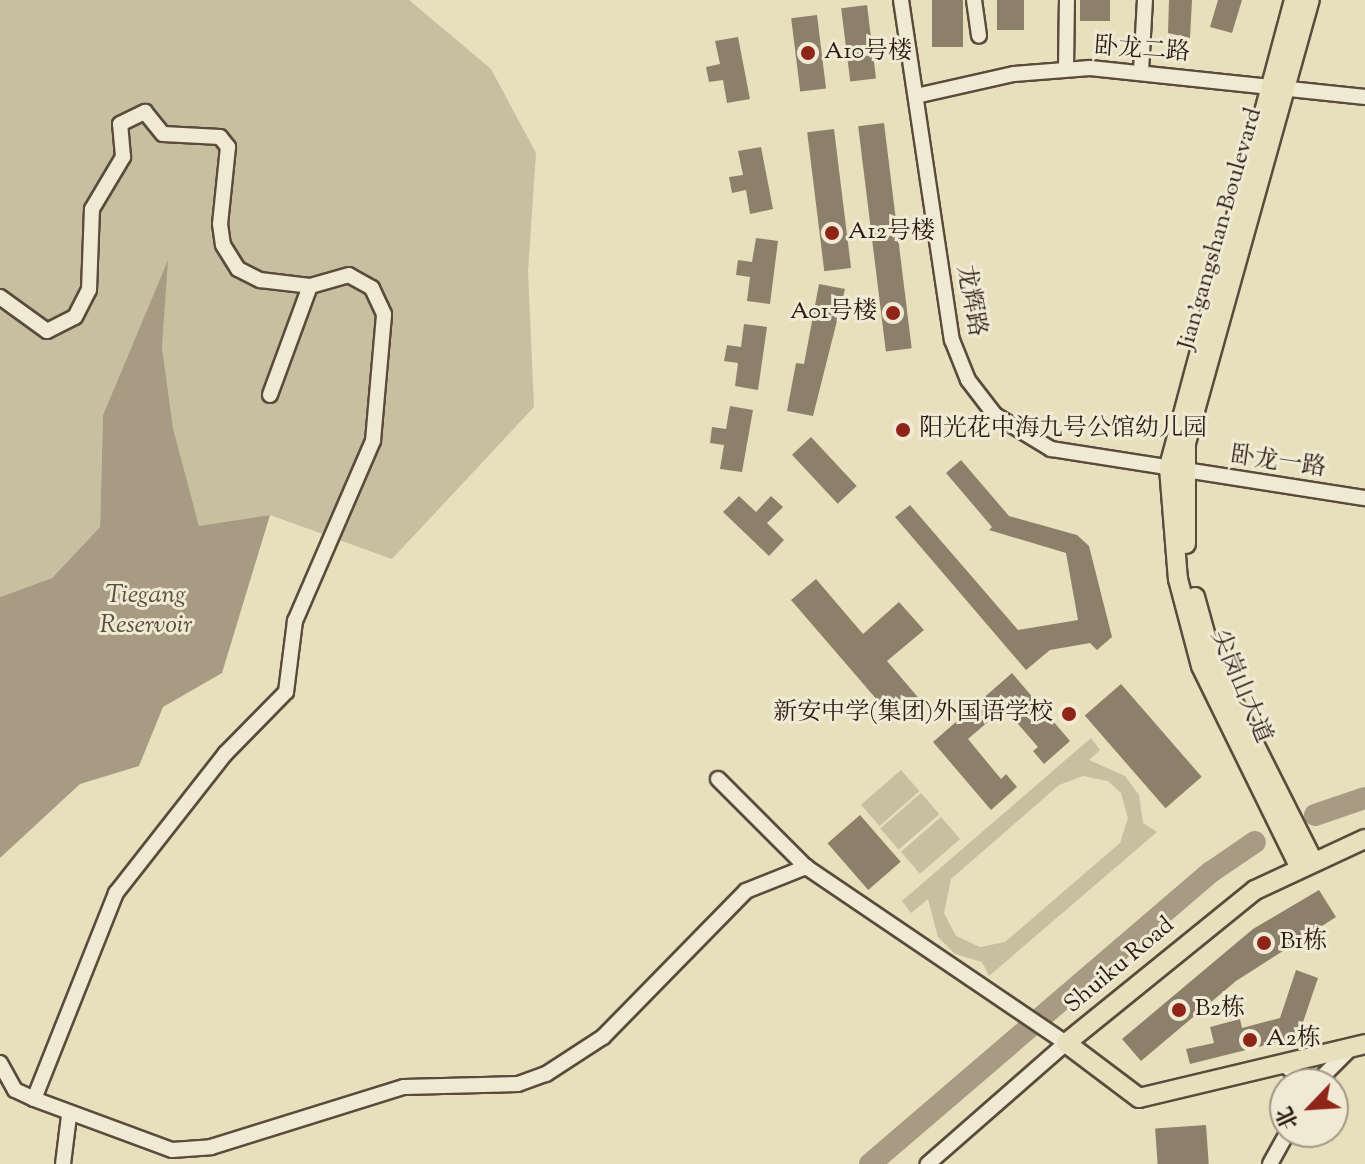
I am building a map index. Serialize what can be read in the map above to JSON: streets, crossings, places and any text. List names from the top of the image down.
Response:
{
  "streets": {
    "main road": ["Jian'gangshan Boulevard", "尖岗山大道", "Shuiku Road"],
    "street": ["卧龙二路", "龙辉路", "卧龙一路"]
  },
  "crossings": [
    ["卧龙二路", "Jian'gangshan Boulevard"],
    ["卧龙二路", "龙辉路"],
    ["Jian'gangshan Boulevard", "龙辉路"],
    ["Jian'gangshan Boulevard", "卧龙一路"],
    ["Jian'gangshan Boulevard", "尖岗山大道"],
    ["龙辉路", "卧龙一路"],
    ["龙辉路", "尖岗山大道"],
    ["卧龙一路", "尖岗山大道"],
    ["尖岗山大道", "Shuiku Road"]
  ],
  "water": ["Tiegang Reservoir"],
  "places": [
    "A10号楼",
    "A12号楼",
    "A01号楼",
    "阳光花中海九号公馆幼儿园",
    "新安中学(集团)外国语学校",
    "B1栋",
    "B2栋",
    "A2栋"
  ],
  "north": "bottom left"
}
